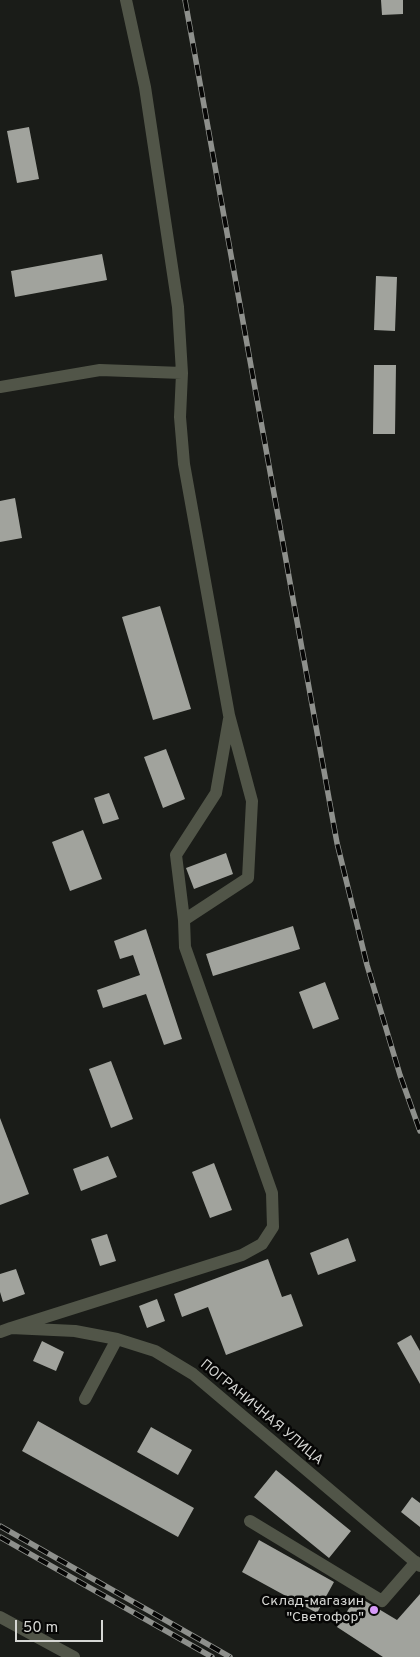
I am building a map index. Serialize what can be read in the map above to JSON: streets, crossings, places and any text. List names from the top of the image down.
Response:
{
  "streets": {
    "street": ["ПОГРАНИЧНАЯ УЛИЦА"]
  },
  "places": ["Склад-магазин \"Светофор\""],
  "scale_bar": "50 m"
}
